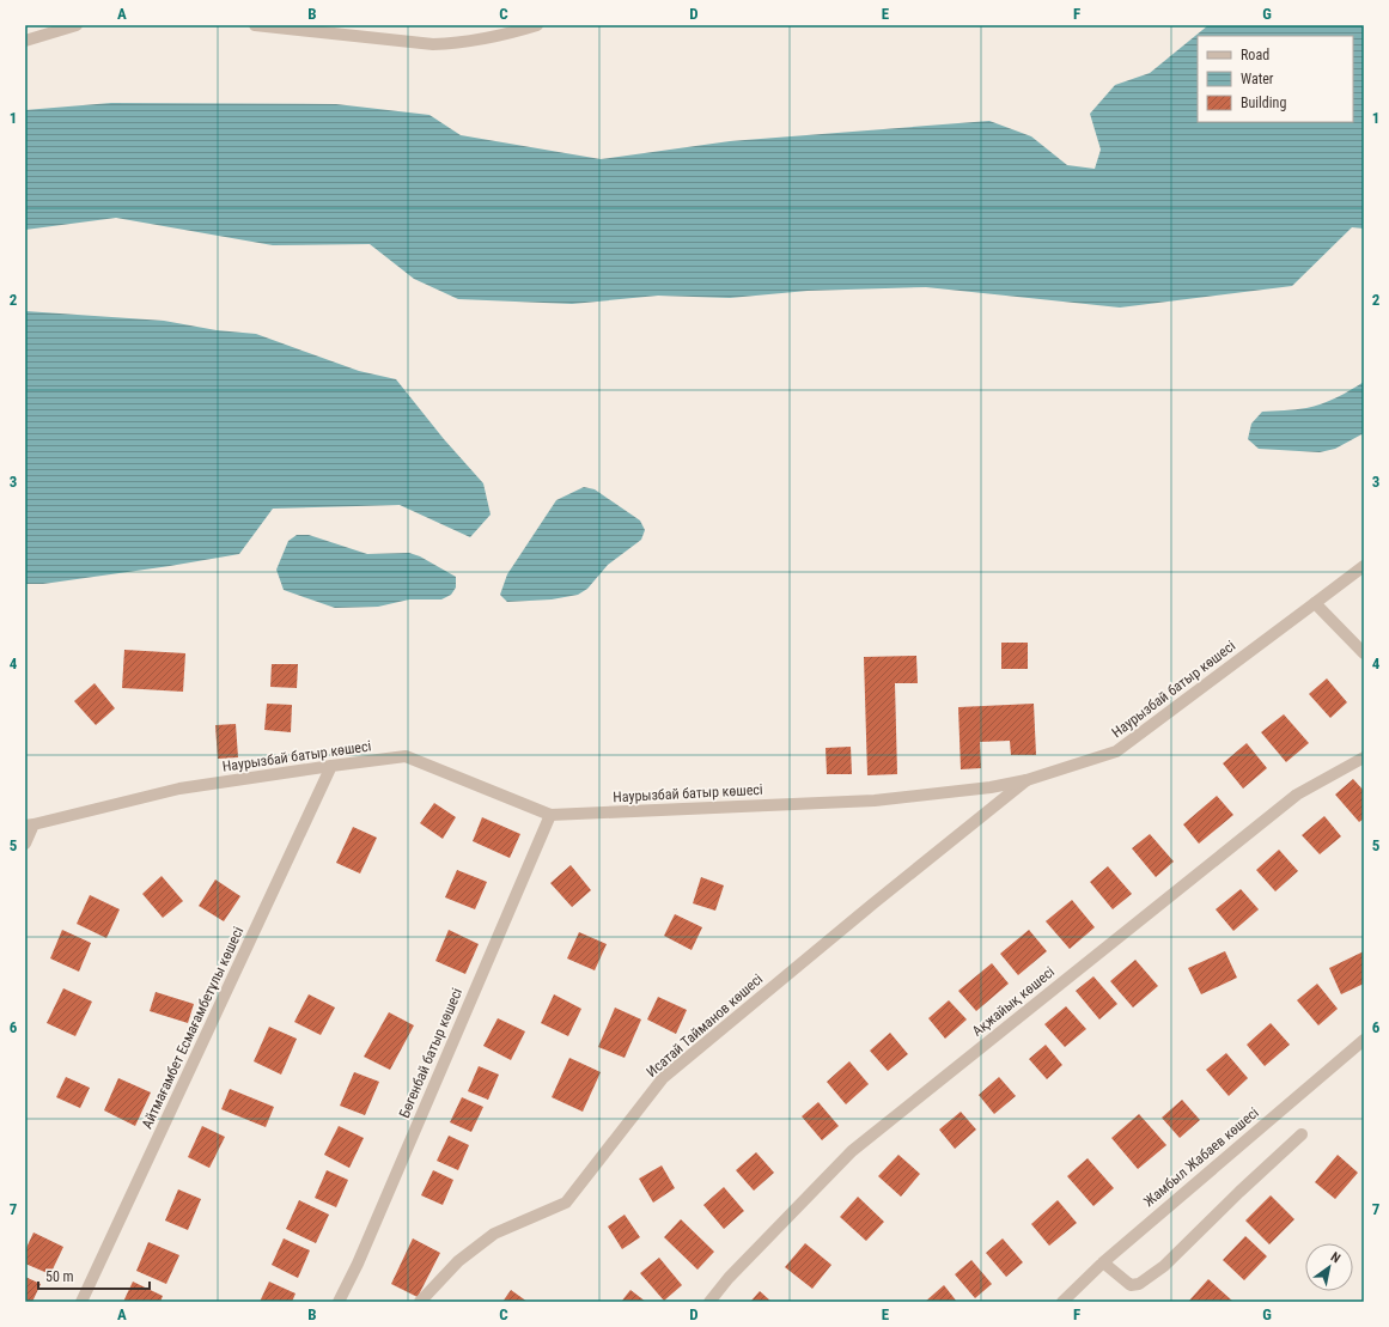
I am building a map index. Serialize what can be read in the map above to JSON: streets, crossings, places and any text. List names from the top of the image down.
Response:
{
  "streets": {
    "street": [
      "Наурызбай батыр көшесі",
      "Ақжайық көшесі",
      "Исатай Тайманов көшесі",
      "Айтмағамбет Есмағамбетұлы көшесі",
      "Бөгенбай батыр көшесі",
      "Жамбыл Жабаев көшесі"
    ]
  },
  "crossings": [
    ["Наурызбай батыр көшесі", "Исатай Тайманов көшесі"],
    ["Наурызбай батыр көшесі", "Айтмағамбет Есмағамбетұлы көшесі"],
    ["Наурызбай батыр көшесі", "Бөгенбай батыр көшесі"]
  ],
  "legend": ["Road", "Water", "Building"],
  "scale_bar": "50 m",
  "north": "top right",
  "grid": {
    "columns": [
      "A",
      "B",
      "C",
      "D",
      "E",
      "F",
      "G"
    ],
    "rows": [
      "1",
      "2",
      "3",
      "4",
      "5",
      "6",
      "7"
    ]
  }
}
